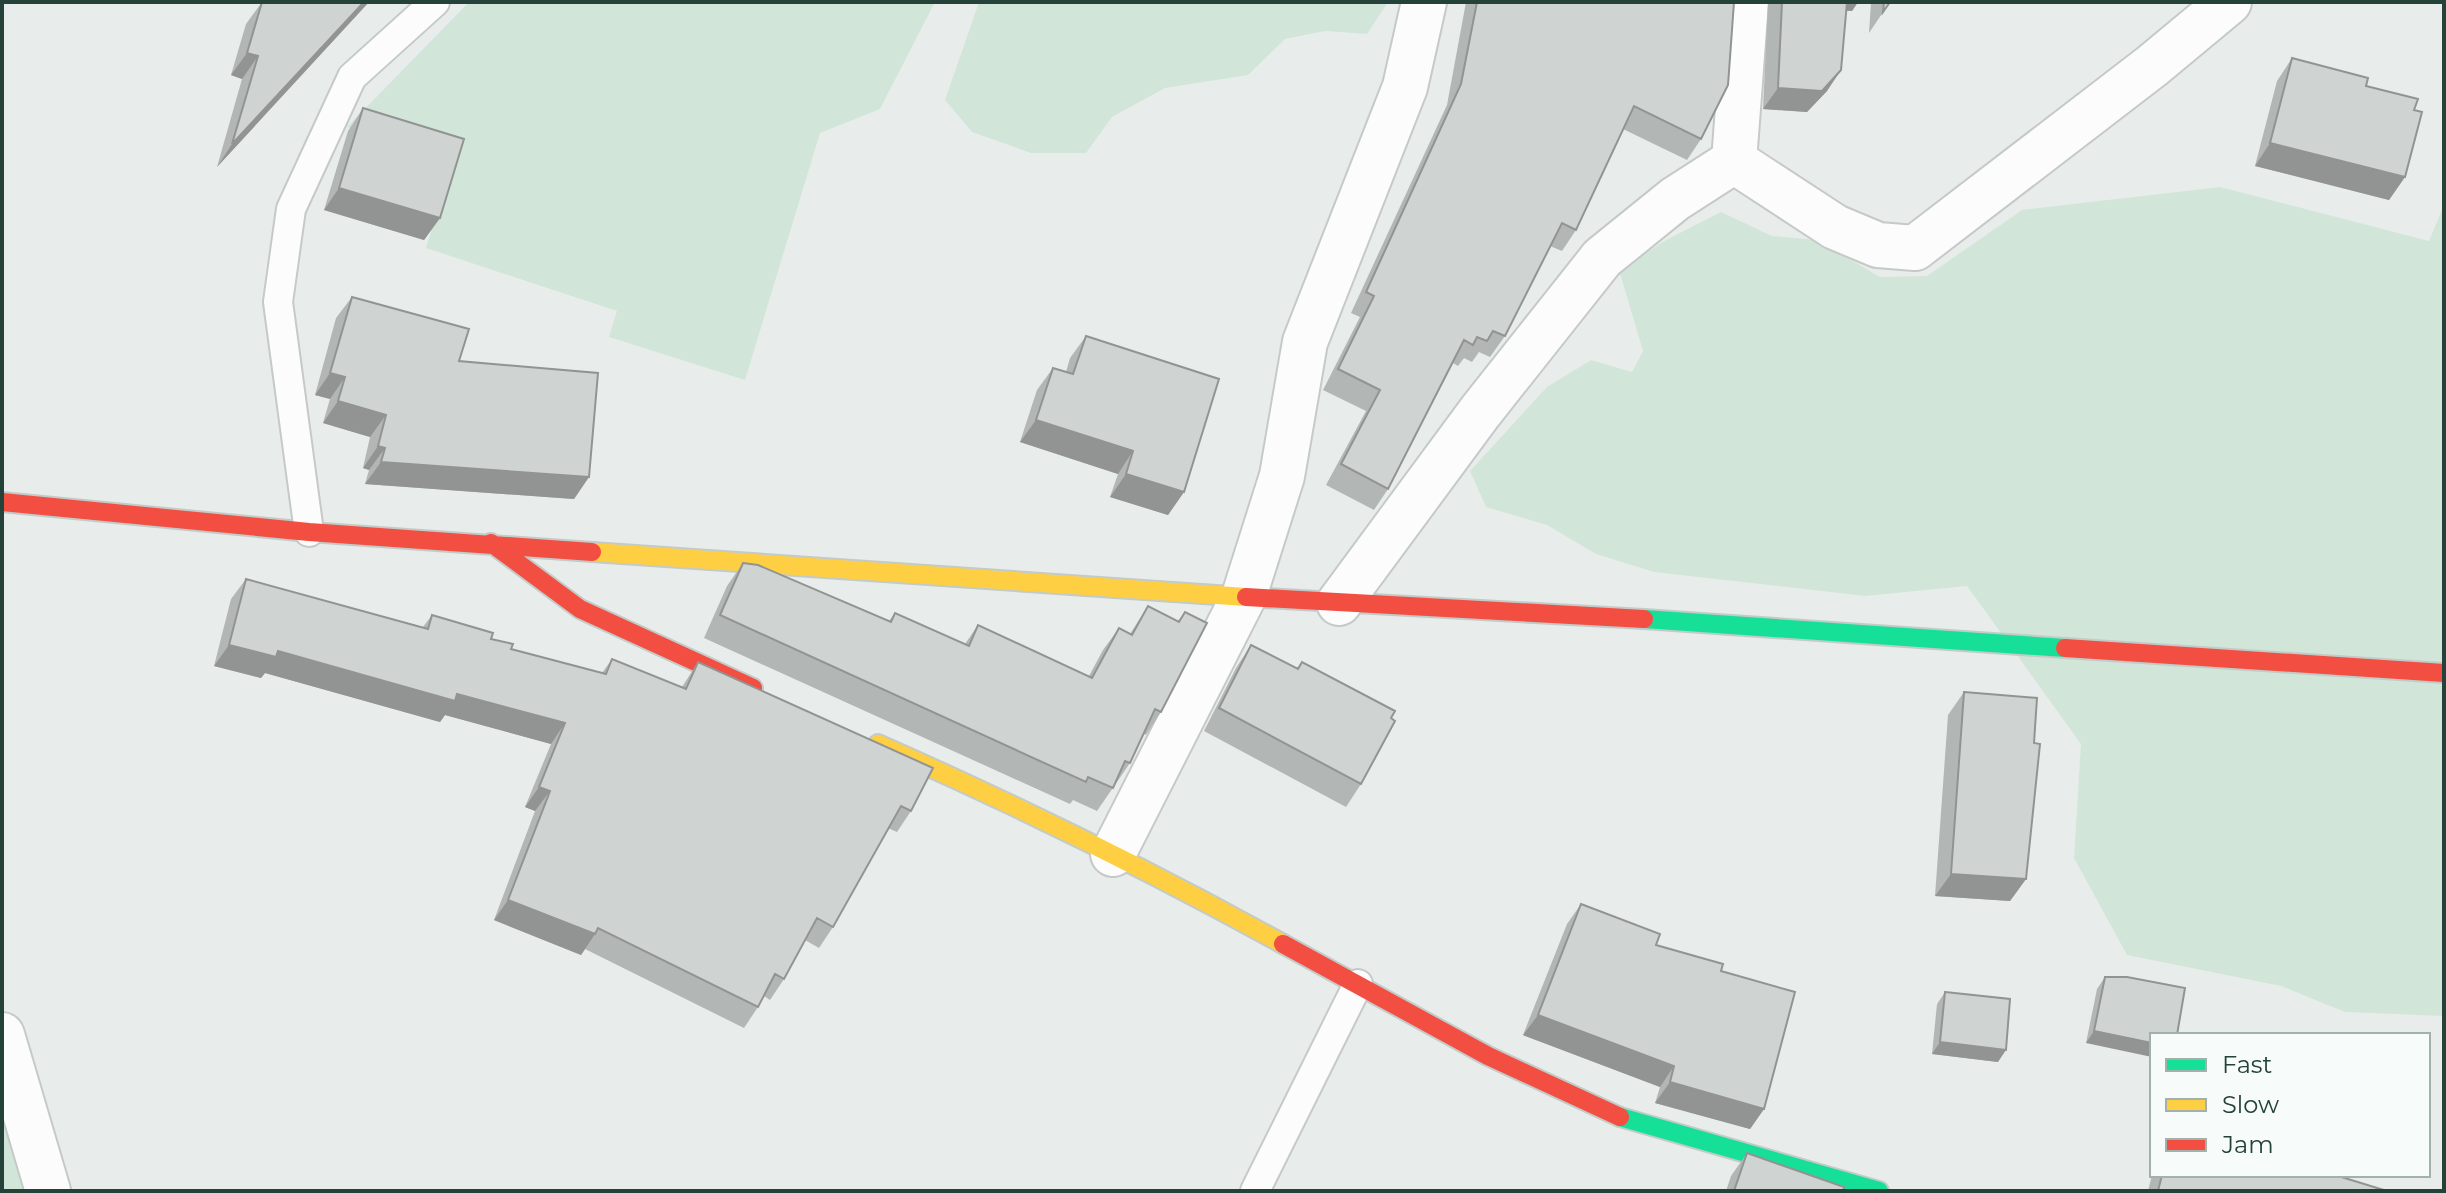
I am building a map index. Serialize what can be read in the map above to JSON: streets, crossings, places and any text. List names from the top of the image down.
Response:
{
  "legend": ["Fast", "Slow", "Jam"]
}
